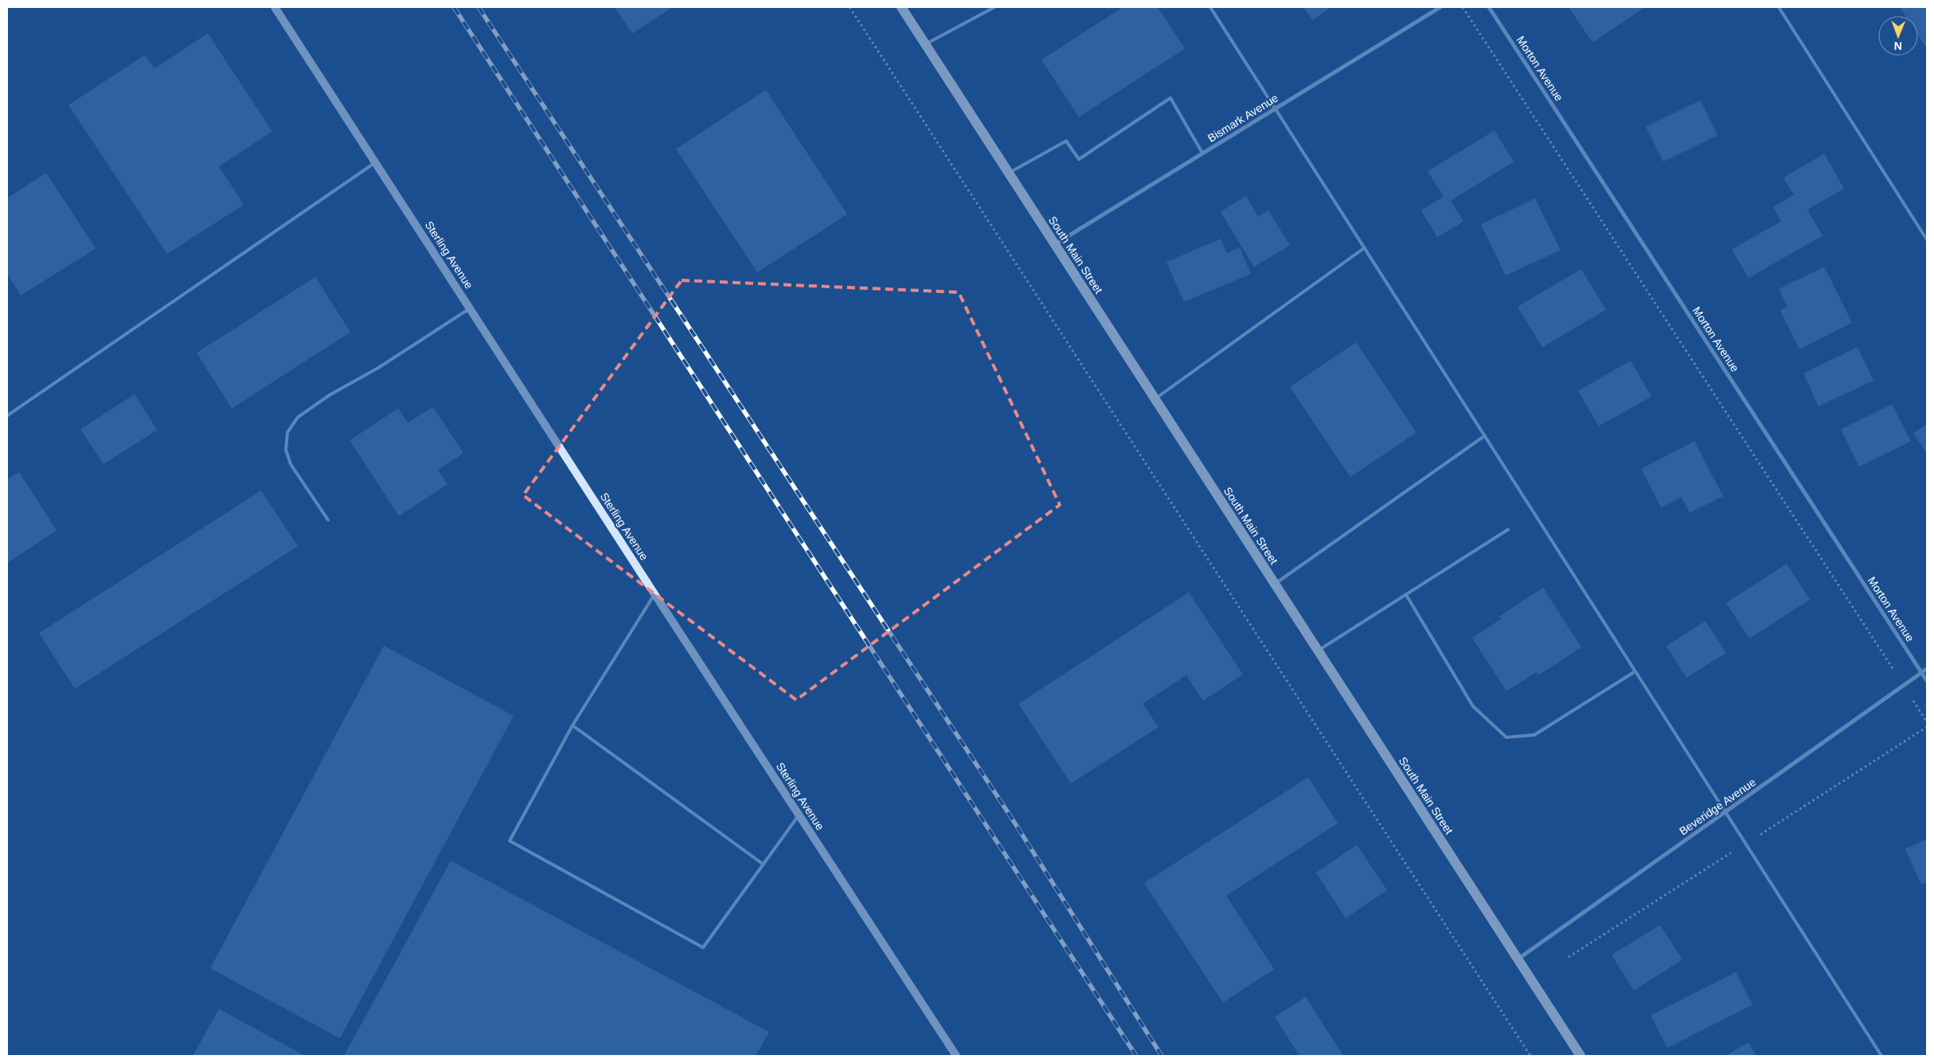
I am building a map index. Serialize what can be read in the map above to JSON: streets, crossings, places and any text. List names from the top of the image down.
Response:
{
  "streets": {
    "main road": ["South Main Street"],
    "street": [
      "Morton Avenue",
      "Bismark Avenue",
      "Sterling Avenue",
      "Beveridge Avenue"
    ]
  },
  "crossings": [
    ["Morton Avenue", "Beveridge Avenue"],
    ["Bismark Avenue", "South Main Street"],
    ["South Main Street", "Beveridge Avenue"]
  ],
  "north": "bottom"
}
